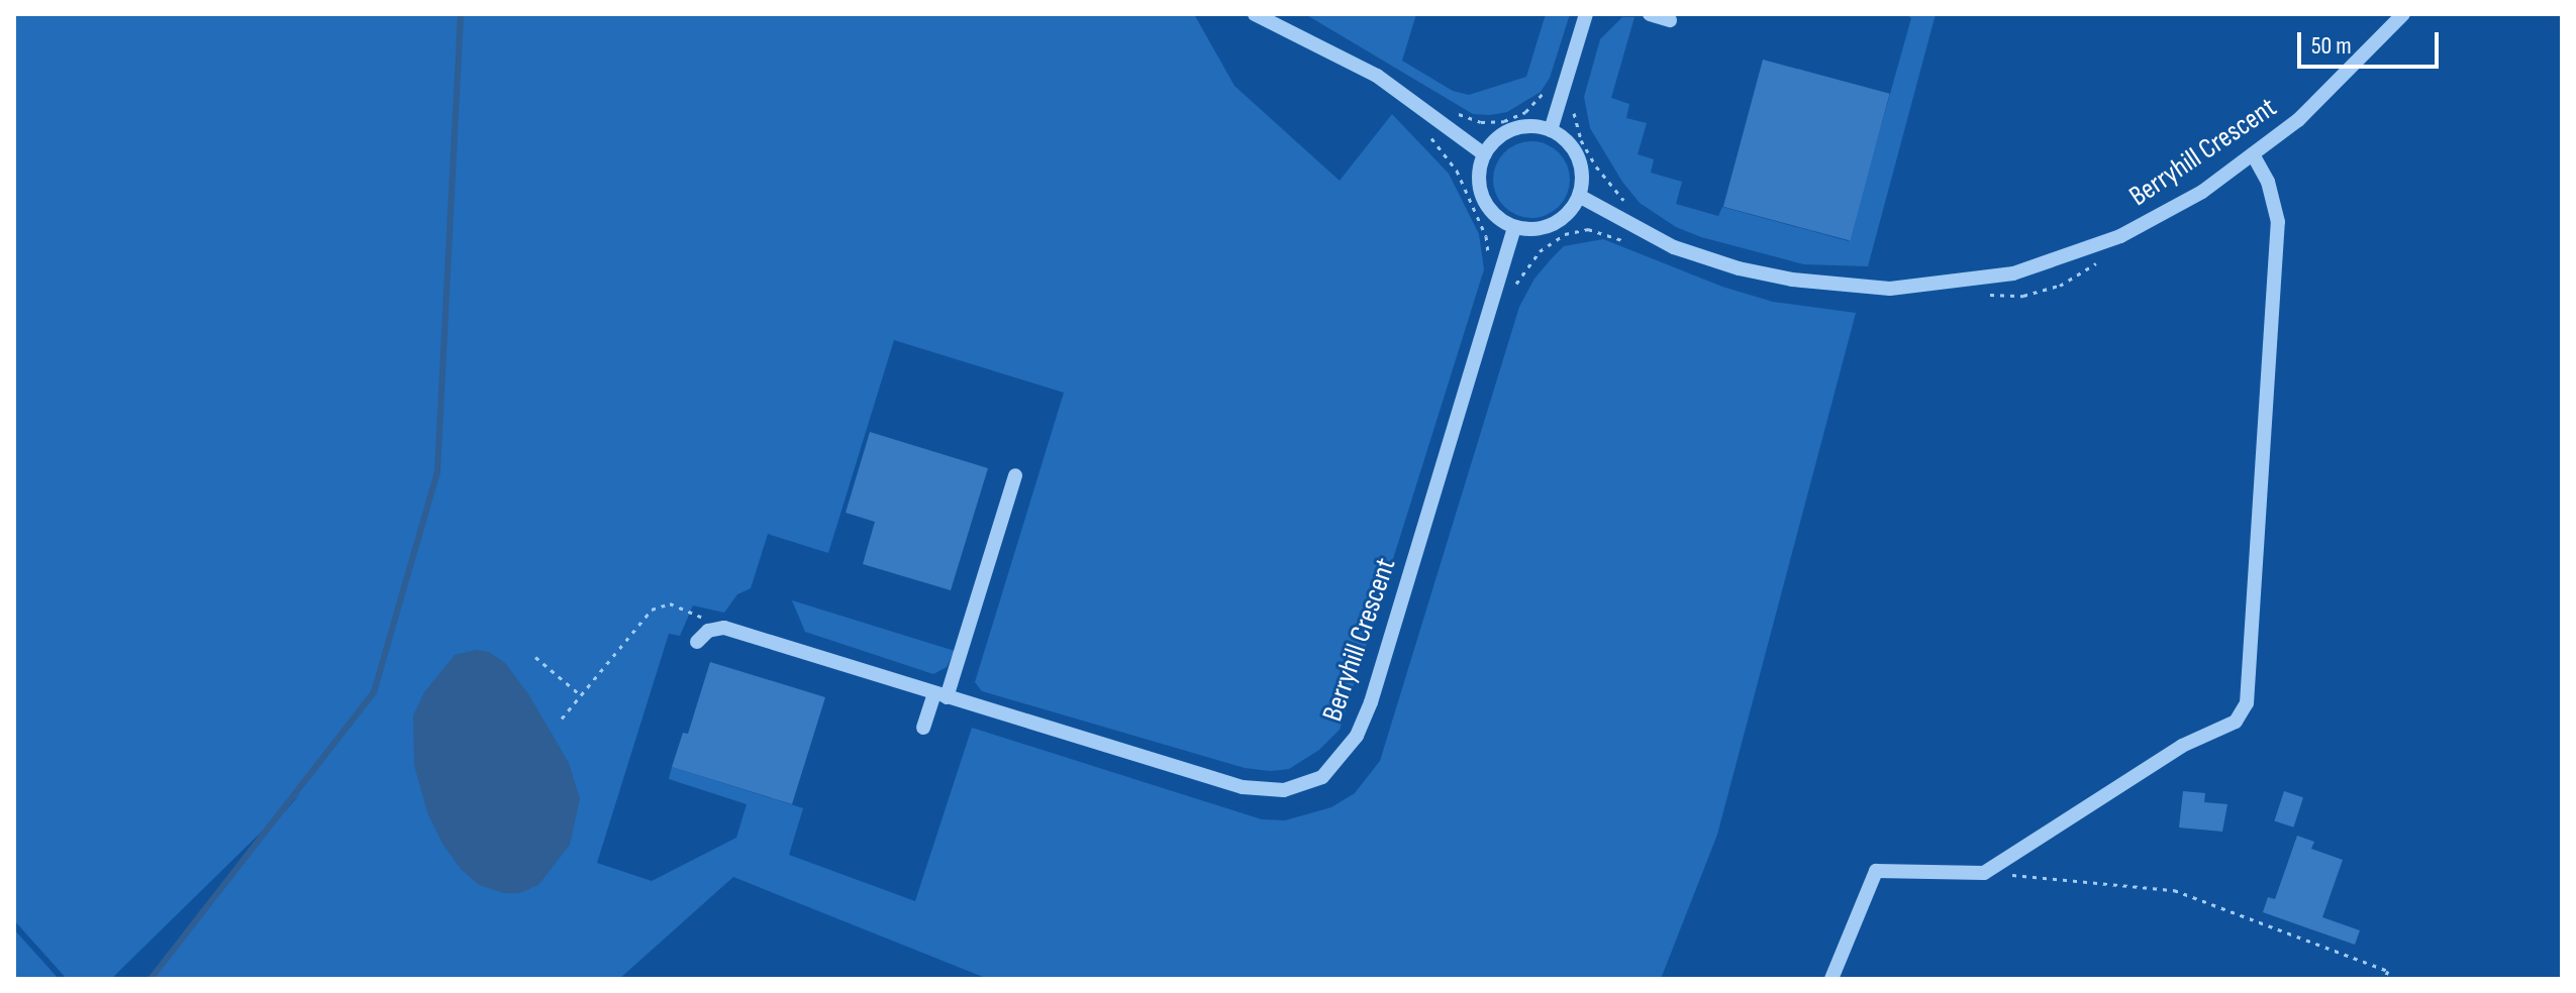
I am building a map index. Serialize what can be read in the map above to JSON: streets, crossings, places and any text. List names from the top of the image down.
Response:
{
  "streets": {
    "street": ["Berryhill Crescent"]
  },
  "scale_bar": "50 m"
}
